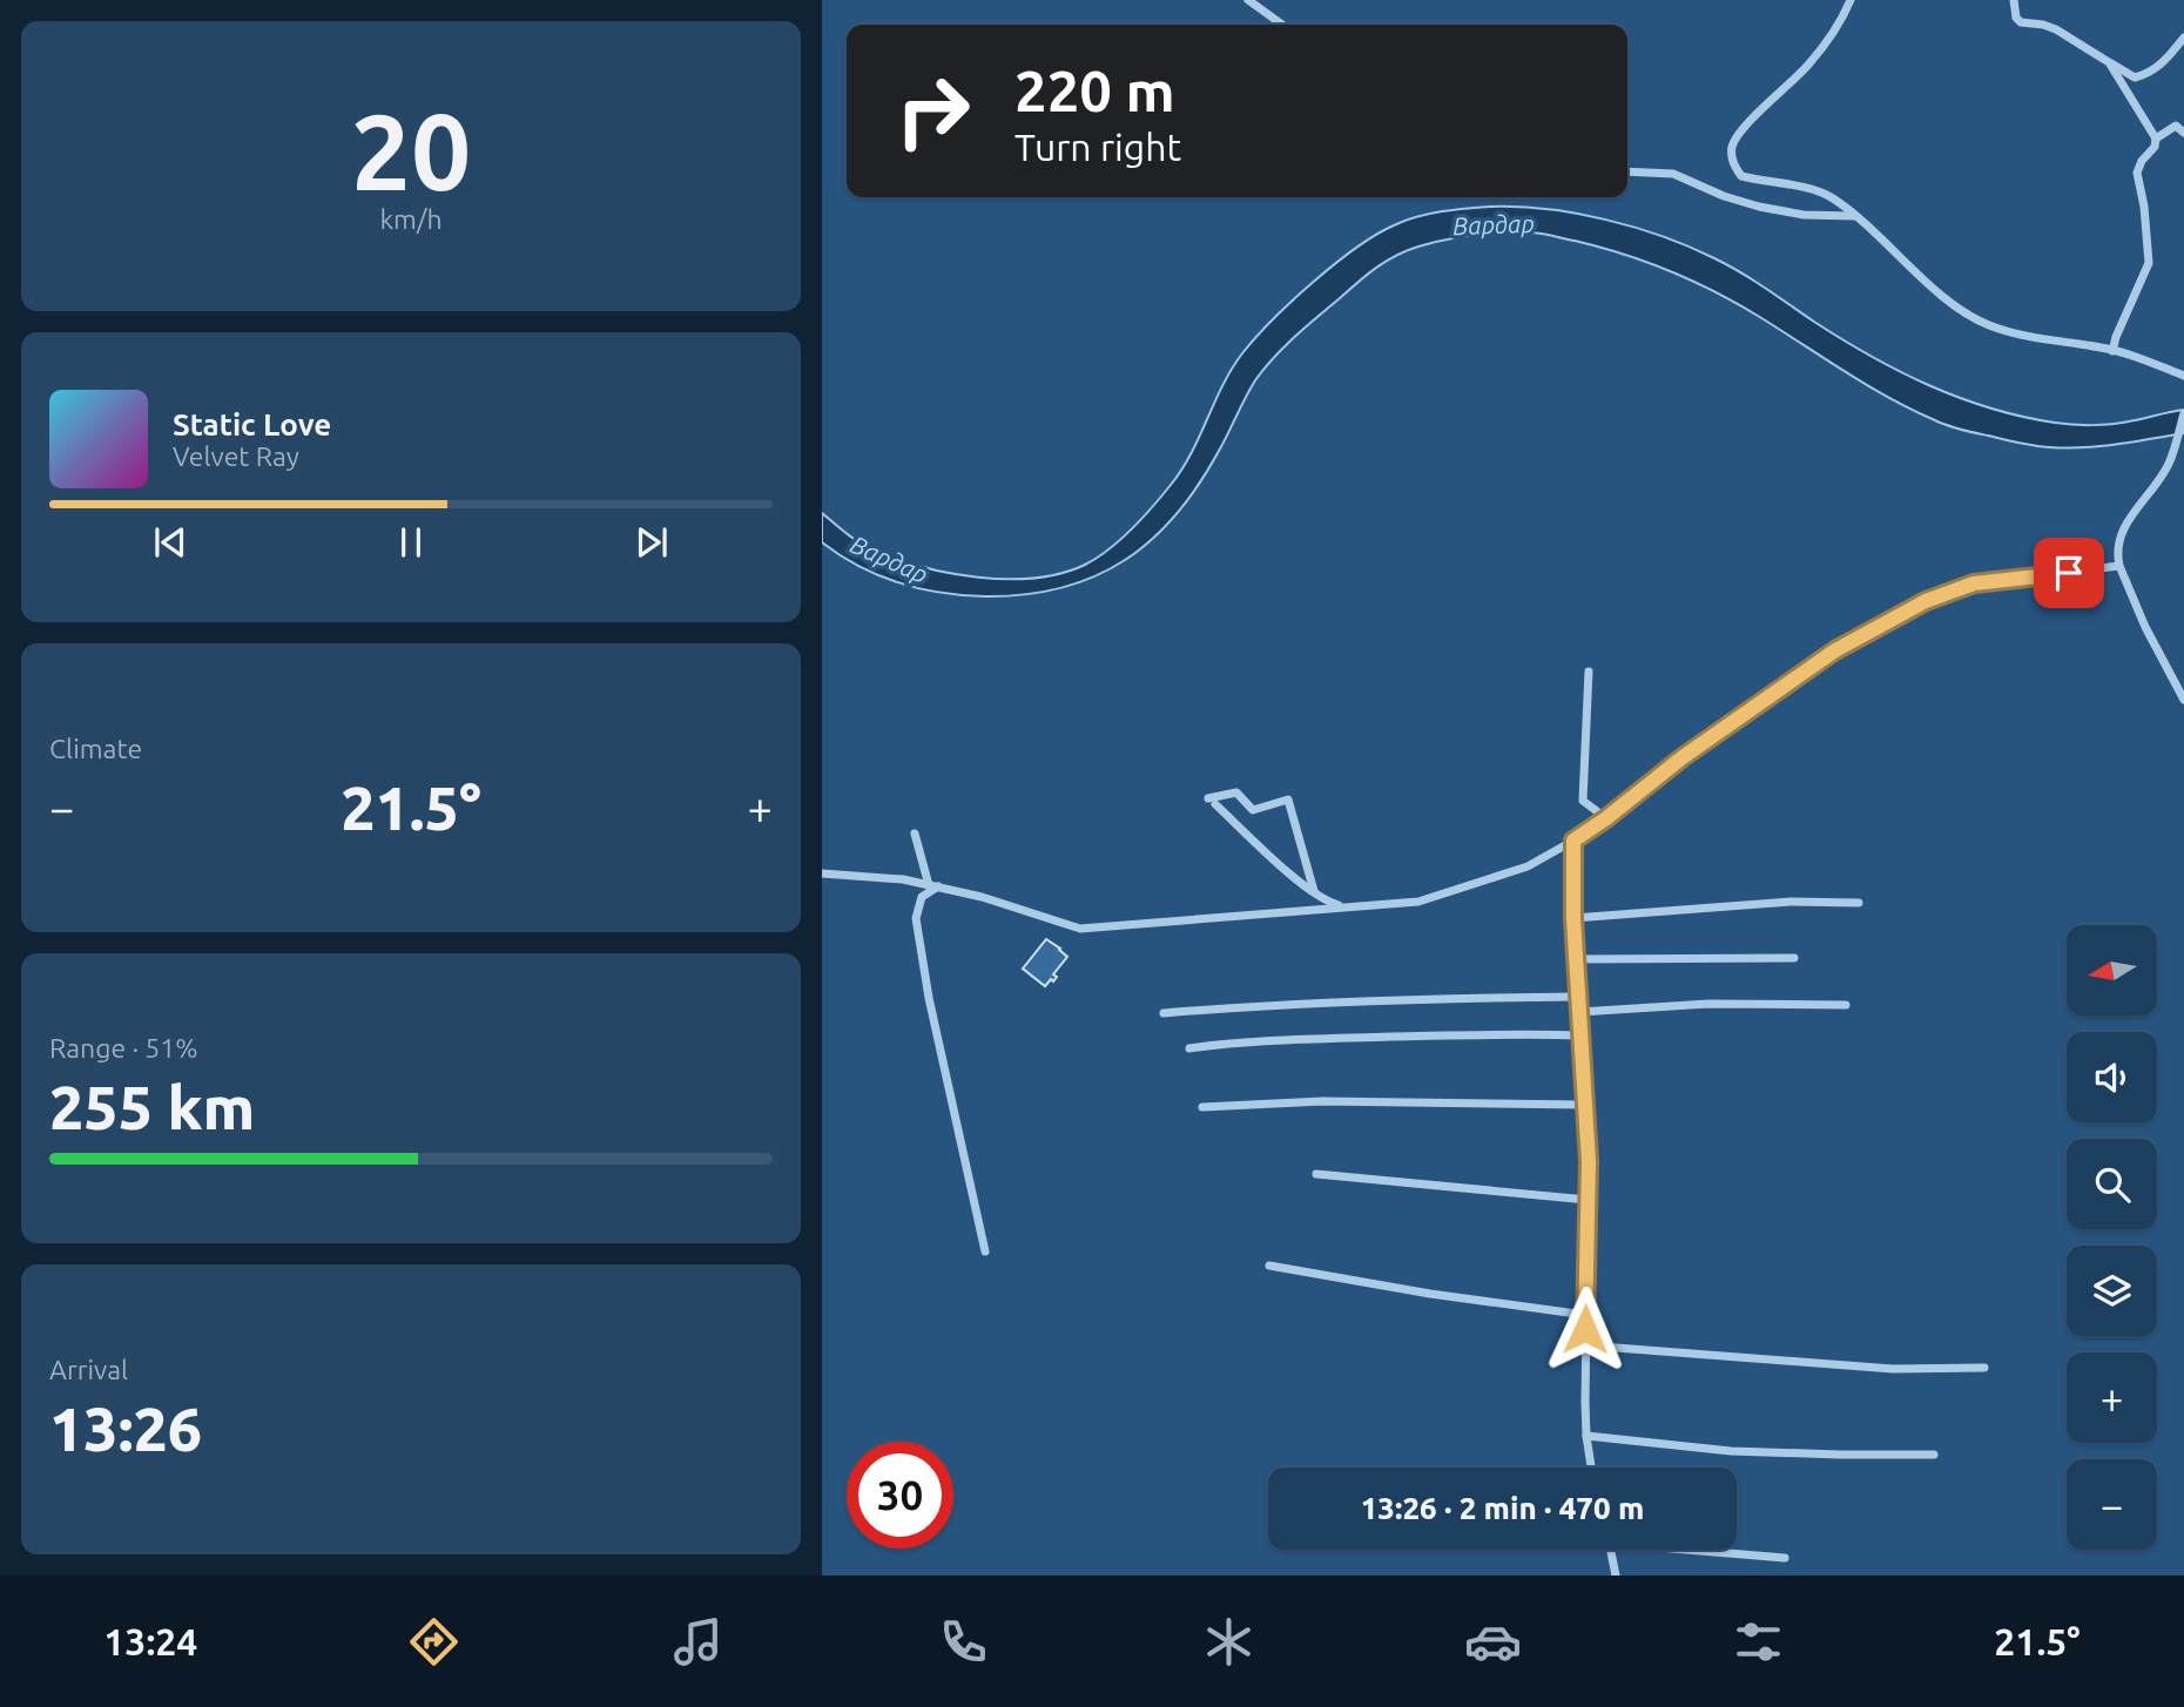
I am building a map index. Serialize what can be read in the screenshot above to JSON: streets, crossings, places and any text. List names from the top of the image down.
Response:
{
  "water": ["Вардар"],
  "north": "left",
  "page": {
    "tile": [
      ["20", "km/h"],
      "Climate",
      ["Range · 51%", "255 km"],
      ["Arrival", "13:26"]
    ],
    "turn": ["220 m", "Turn right"],
    "song": ["Static Love", "Velvet Ray"],
    "heat": ["−", "21.5°", "+"],
    "map_buttons": ["+", "−"],
    "limit": "30",
    "trip": "13:26 · 2 min · 470 m",
    "tabs": ["13:24", "21.5°"]
  }
}
